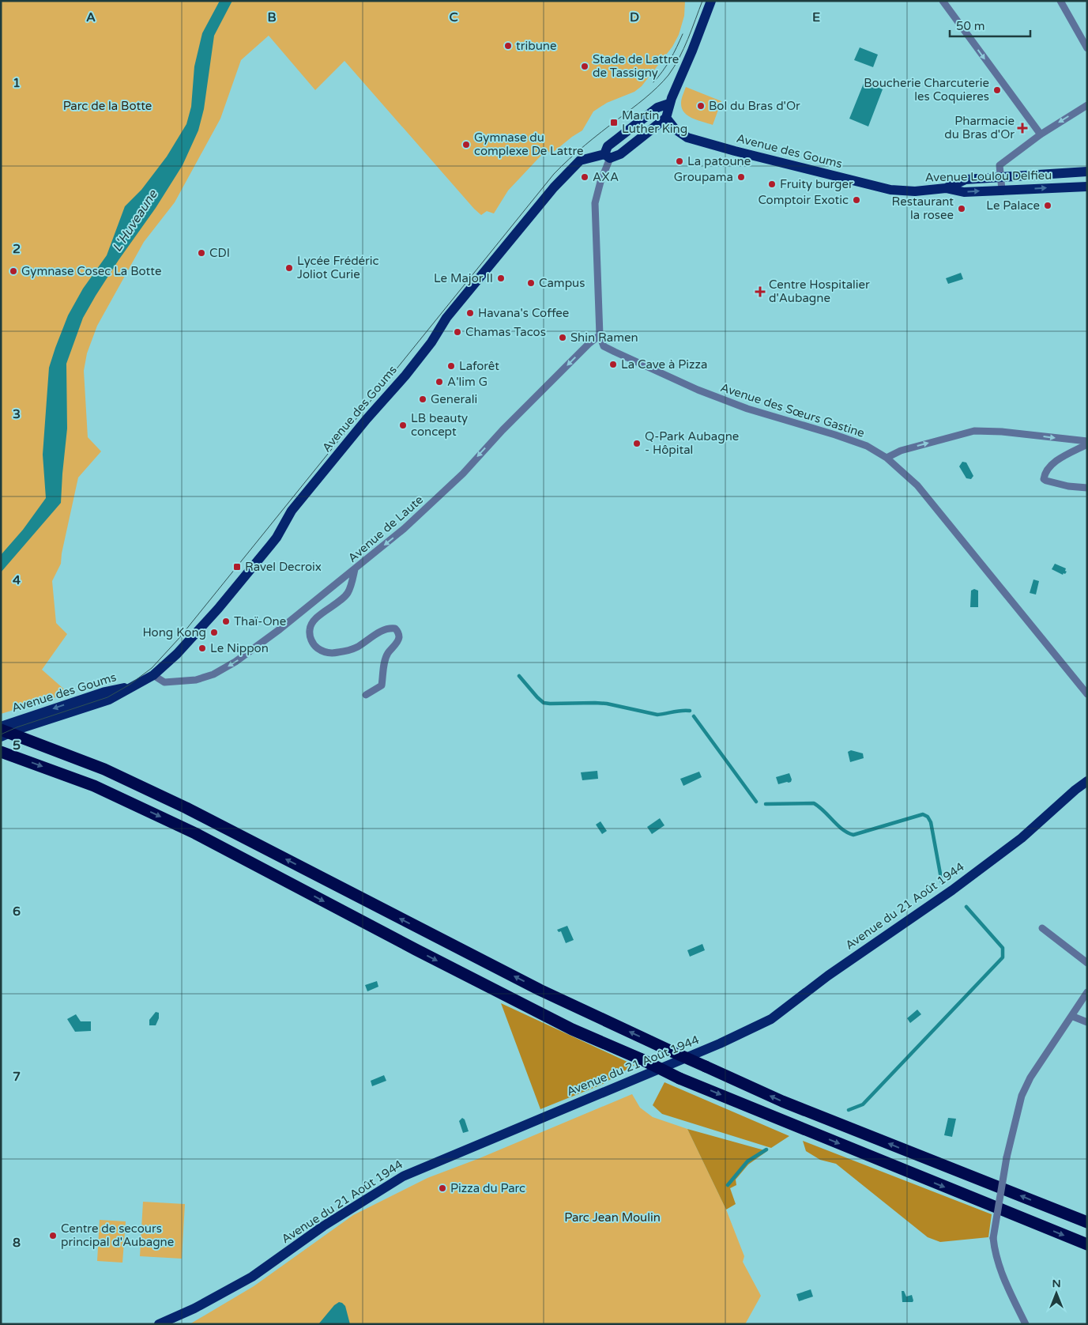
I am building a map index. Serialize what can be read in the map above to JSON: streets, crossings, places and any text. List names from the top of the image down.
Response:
{
  "streets": {
    "main road": ["Avenue des Goums", "Avenue Loulou Delfieu", "Avenue du 21 Août 1944"],
    "street": ["Avenue des Sœurs Gastine", "Avenue de Laute"]
  },
  "crossings": [
    ["Avenue des Goums", "Avenue Loulou Delfieu"],
    ["Avenue des Goums", "Avenue de Laute"],
    ["Avenue des Sœurs Gastine", "Avenue de Laute"]
  ],
  "one_way": ["Avenue de Laute"],
  "water": ["L'Huveaune"],
  "parks": ["Parc de la Botte", "Parc Jean Moulin"],
  "places": {
    "other": [
      "tribune",
      "Stade de Lattre de Tassigny",
      "Boucherie Charcuterie les Coquieres",
      "Bol du Bras d'Or",
      "Gymnase du complexe De Lattre",
      "La patoune",
      "AXA",
      "Groupama",
      "Fruity burger",
      "Comptoir Exotic",
      "Le Palace",
      "Restaurant la rosee",
      "CDI",
      "Lycée Frédéric Joliot Curie",
      "Gymnase Cosec La Botte",
      "Le Major II",
      "Campus",
      "Havana's Coffee",
      "Chamas Tacos",
      "Shin Ramen",
      "La Cave à Pizza",
      "Laforêt",
      "A'lim G",
      "Generali",
      "LB beauty concept",
      "Q-Park Aubagne - Hôpital",
      "Thaï-One",
      "Hong Kong",
      "Le Nippon",
      "Pizza du Parc",
      "Centre de secours principal d'Aubagne"
    ],
    "transit": ["Martin Luther King", "Ravel Decroix"],
    "health": ["Pharmacie du Bras d'Or", "Centre Hospitalier d'Aubagne"]
  },
  "scale_bar": "50 m",
  "north": "top",
  "grid": {
    "columns": [
      "A",
      "B",
      "C",
      "D",
      "E"
    ],
    "rows": [
      "1",
      "2",
      "3",
      "4",
      "5",
      "6",
      "7",
      "8"
    ]
  }
}
